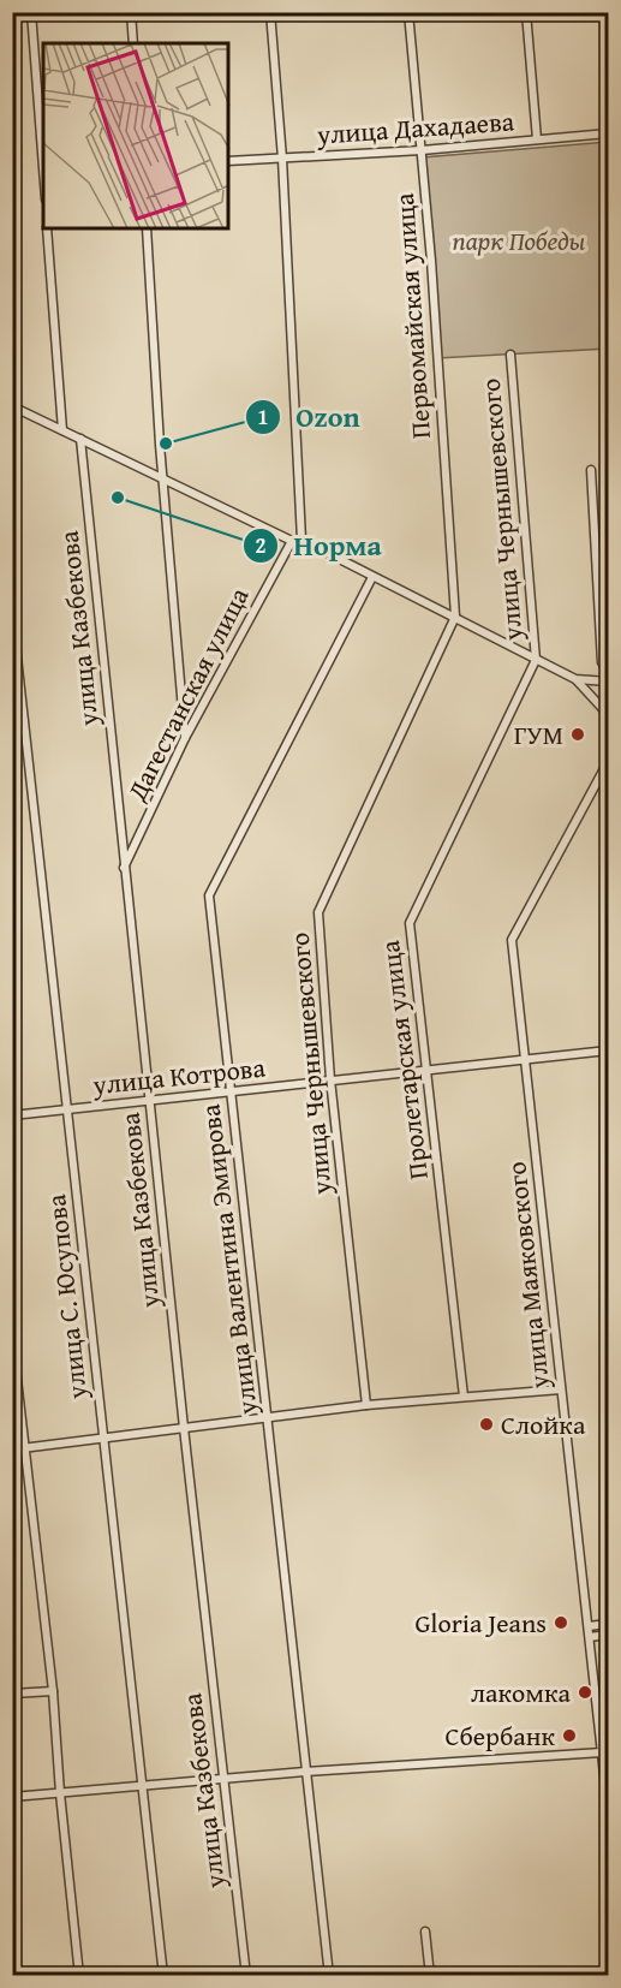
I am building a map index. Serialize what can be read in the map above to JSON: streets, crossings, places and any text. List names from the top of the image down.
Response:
{
  "streets": {
    "street": [
      "улица Дахадаева",
      "Первомайская улица",
      "улица Чернышевского",
      "улица Казбекова",
      "Дагестанская улица",
      "Пролетарская улица",
      "улица Котрова",
      "улица Валентина Эмирова",
      "улица Маяковского",
      "улица С. Юсупова"
    ]
  },
  "crossings": [
    ["улица Дахадаева", "Первомайская улица"],
    ["Первомайская улица", "улица Чернышевского"],
    ["улица Чернышевского", "Пролетарская улица"],
    ["улица Чернышевского", "улица Котрова"],
    ["улица Казбекова", "Дагестанская улица"],
    ["улица Казбекова", "улица Котрова"],
    ["Пролетарская улица", "улица Котрова"],
    ["улица Котрова", "улица Валентина Эмирова"],
    ["улица Котрова", "улица Маяковского"],
    ["улица Котрова", "улица С. Юсупова"]
  ],
  "parks": ["парк Победы"],
  "places": [
    "Ozon",
    "Норма",
    "ГУМ",
    "Слойка",
    "Gloria Jeans",
    "лакомка",
    "Сбербанк"
  ]
}
